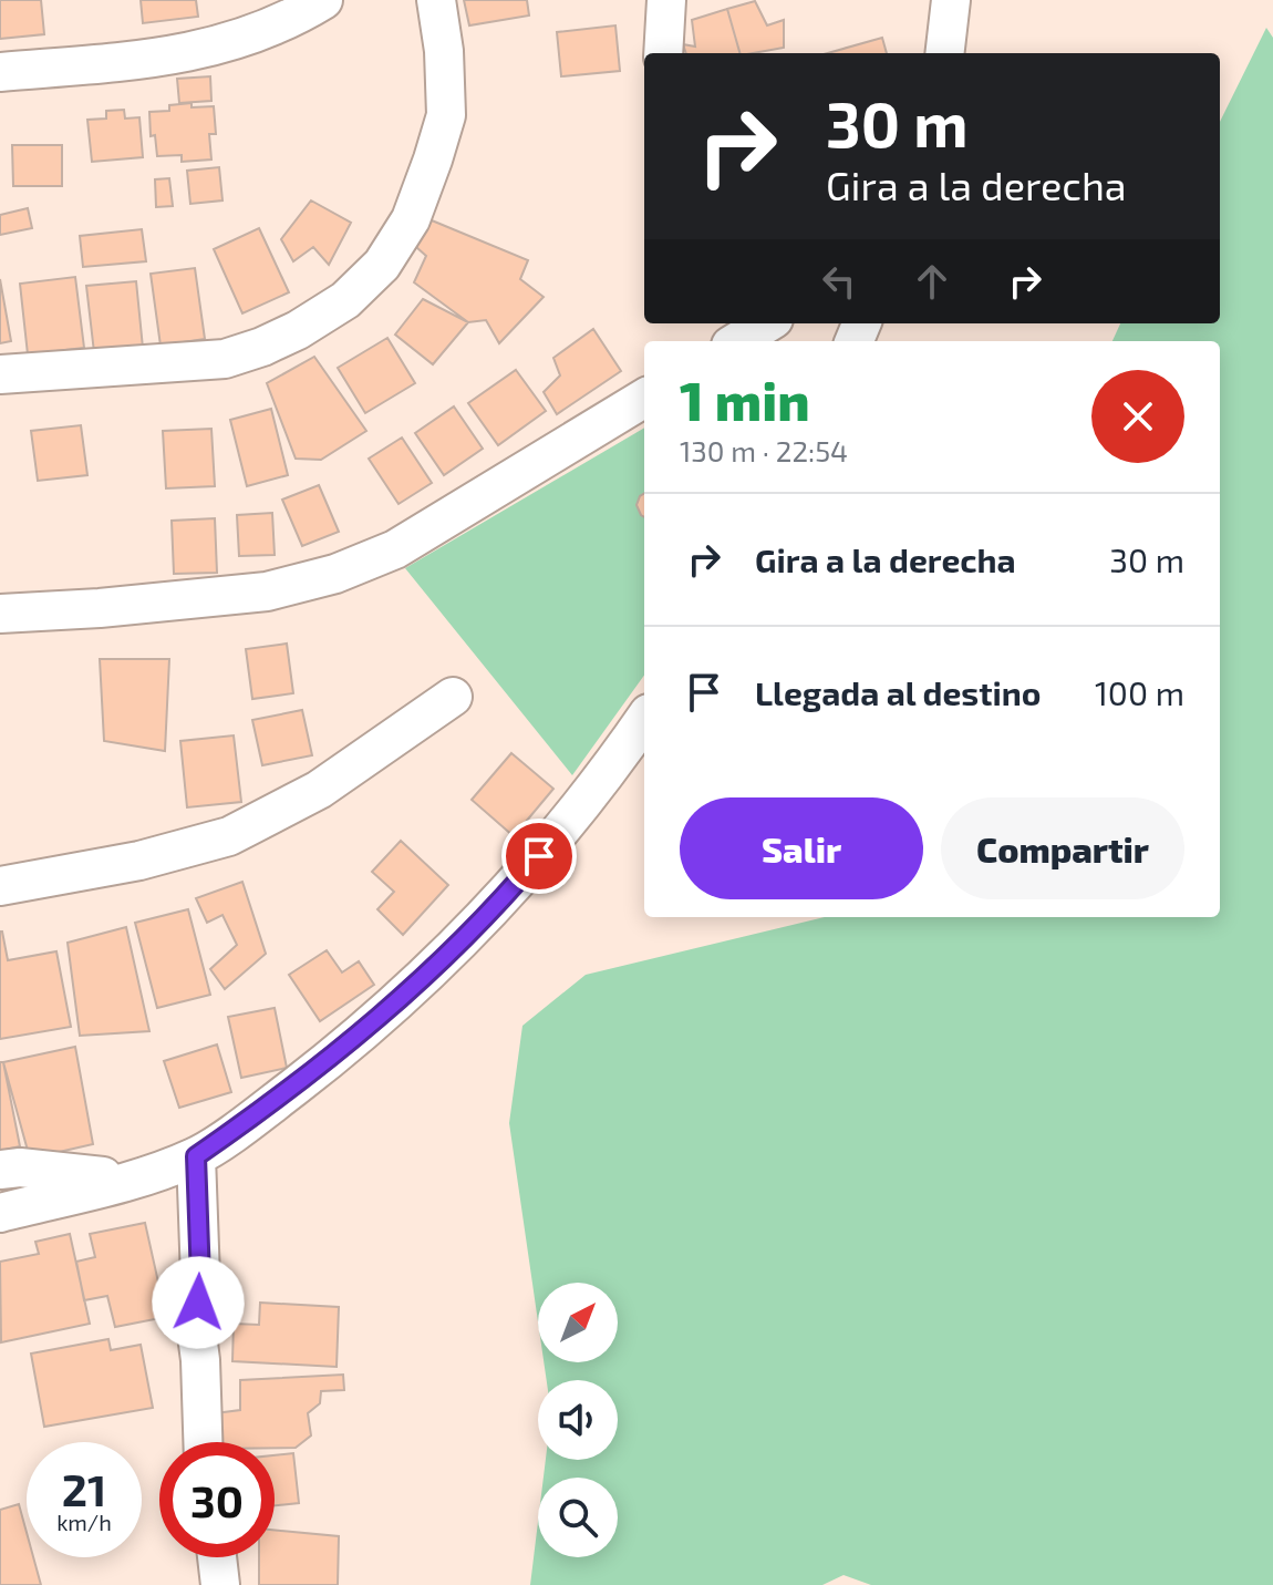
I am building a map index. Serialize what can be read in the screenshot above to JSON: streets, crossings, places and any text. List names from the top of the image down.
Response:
{
  "north": "top right",
  "page": {
    "turn": ["30 m", "Gira a la derecha"],
    "heading": ["1 min", "130 m · 22:54"],
    "list": [
      {
        "name": "Gira a la derecha",
        "value": "30 m"
      },
      {
        "name": "Llegada al destino",
        "value": "100 m"
      }
    ],
    "buttons": ["Salir", "Compartir"],
    "speed": "21 km/h",
    "limit": "30"
  }
}
